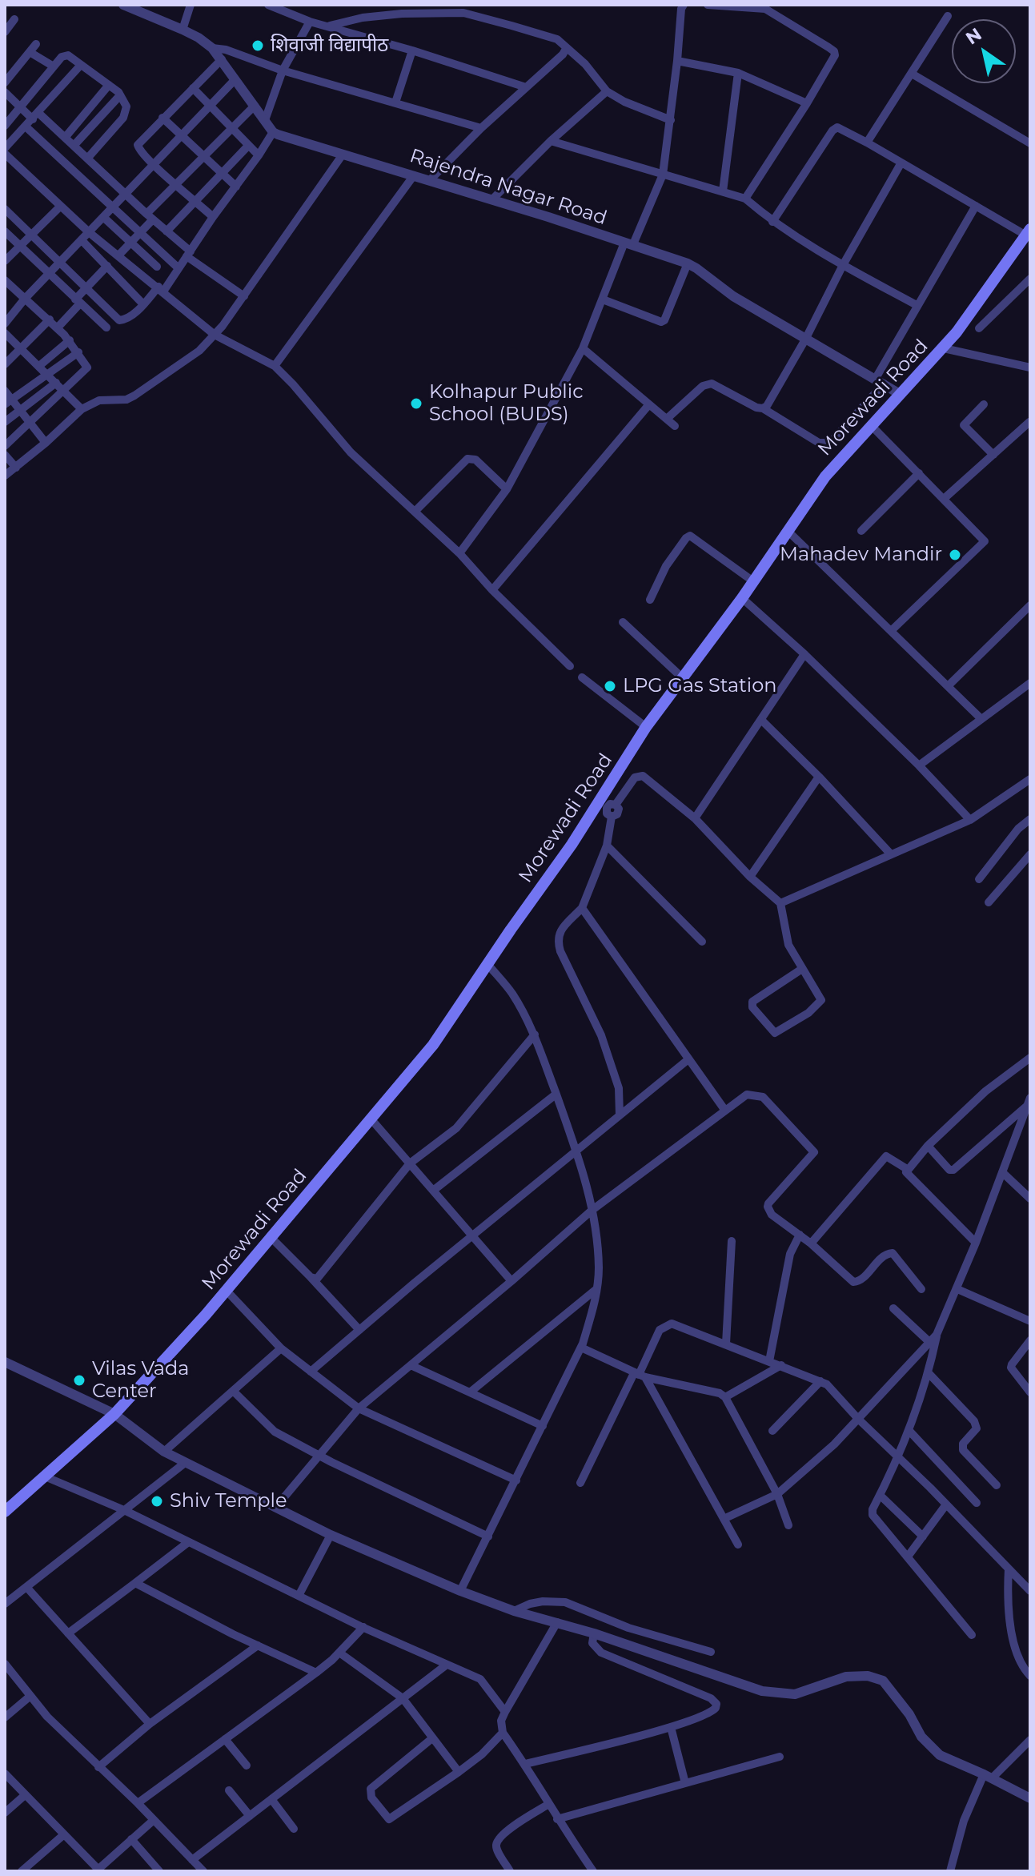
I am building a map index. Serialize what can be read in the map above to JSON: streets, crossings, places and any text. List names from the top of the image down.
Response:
{
  "streets": {
    "main road": ["Morewadi Road"],
    "street": ["Rajendra Nagar Road"]
  },
  "crossings": [
    ["Rajendra Nagar Road", "Morewadi Road"]
  ],
  "places": [
    "शिवाजी विद्यापीठ",
    "Kolhapur Public School (BUDS)",
    "Mahadev Mandir",
    "LPG Gas Station",
    "Vilas Vada Center",
    "Shiv Temple"
  ],
  "north": "top left"
}
